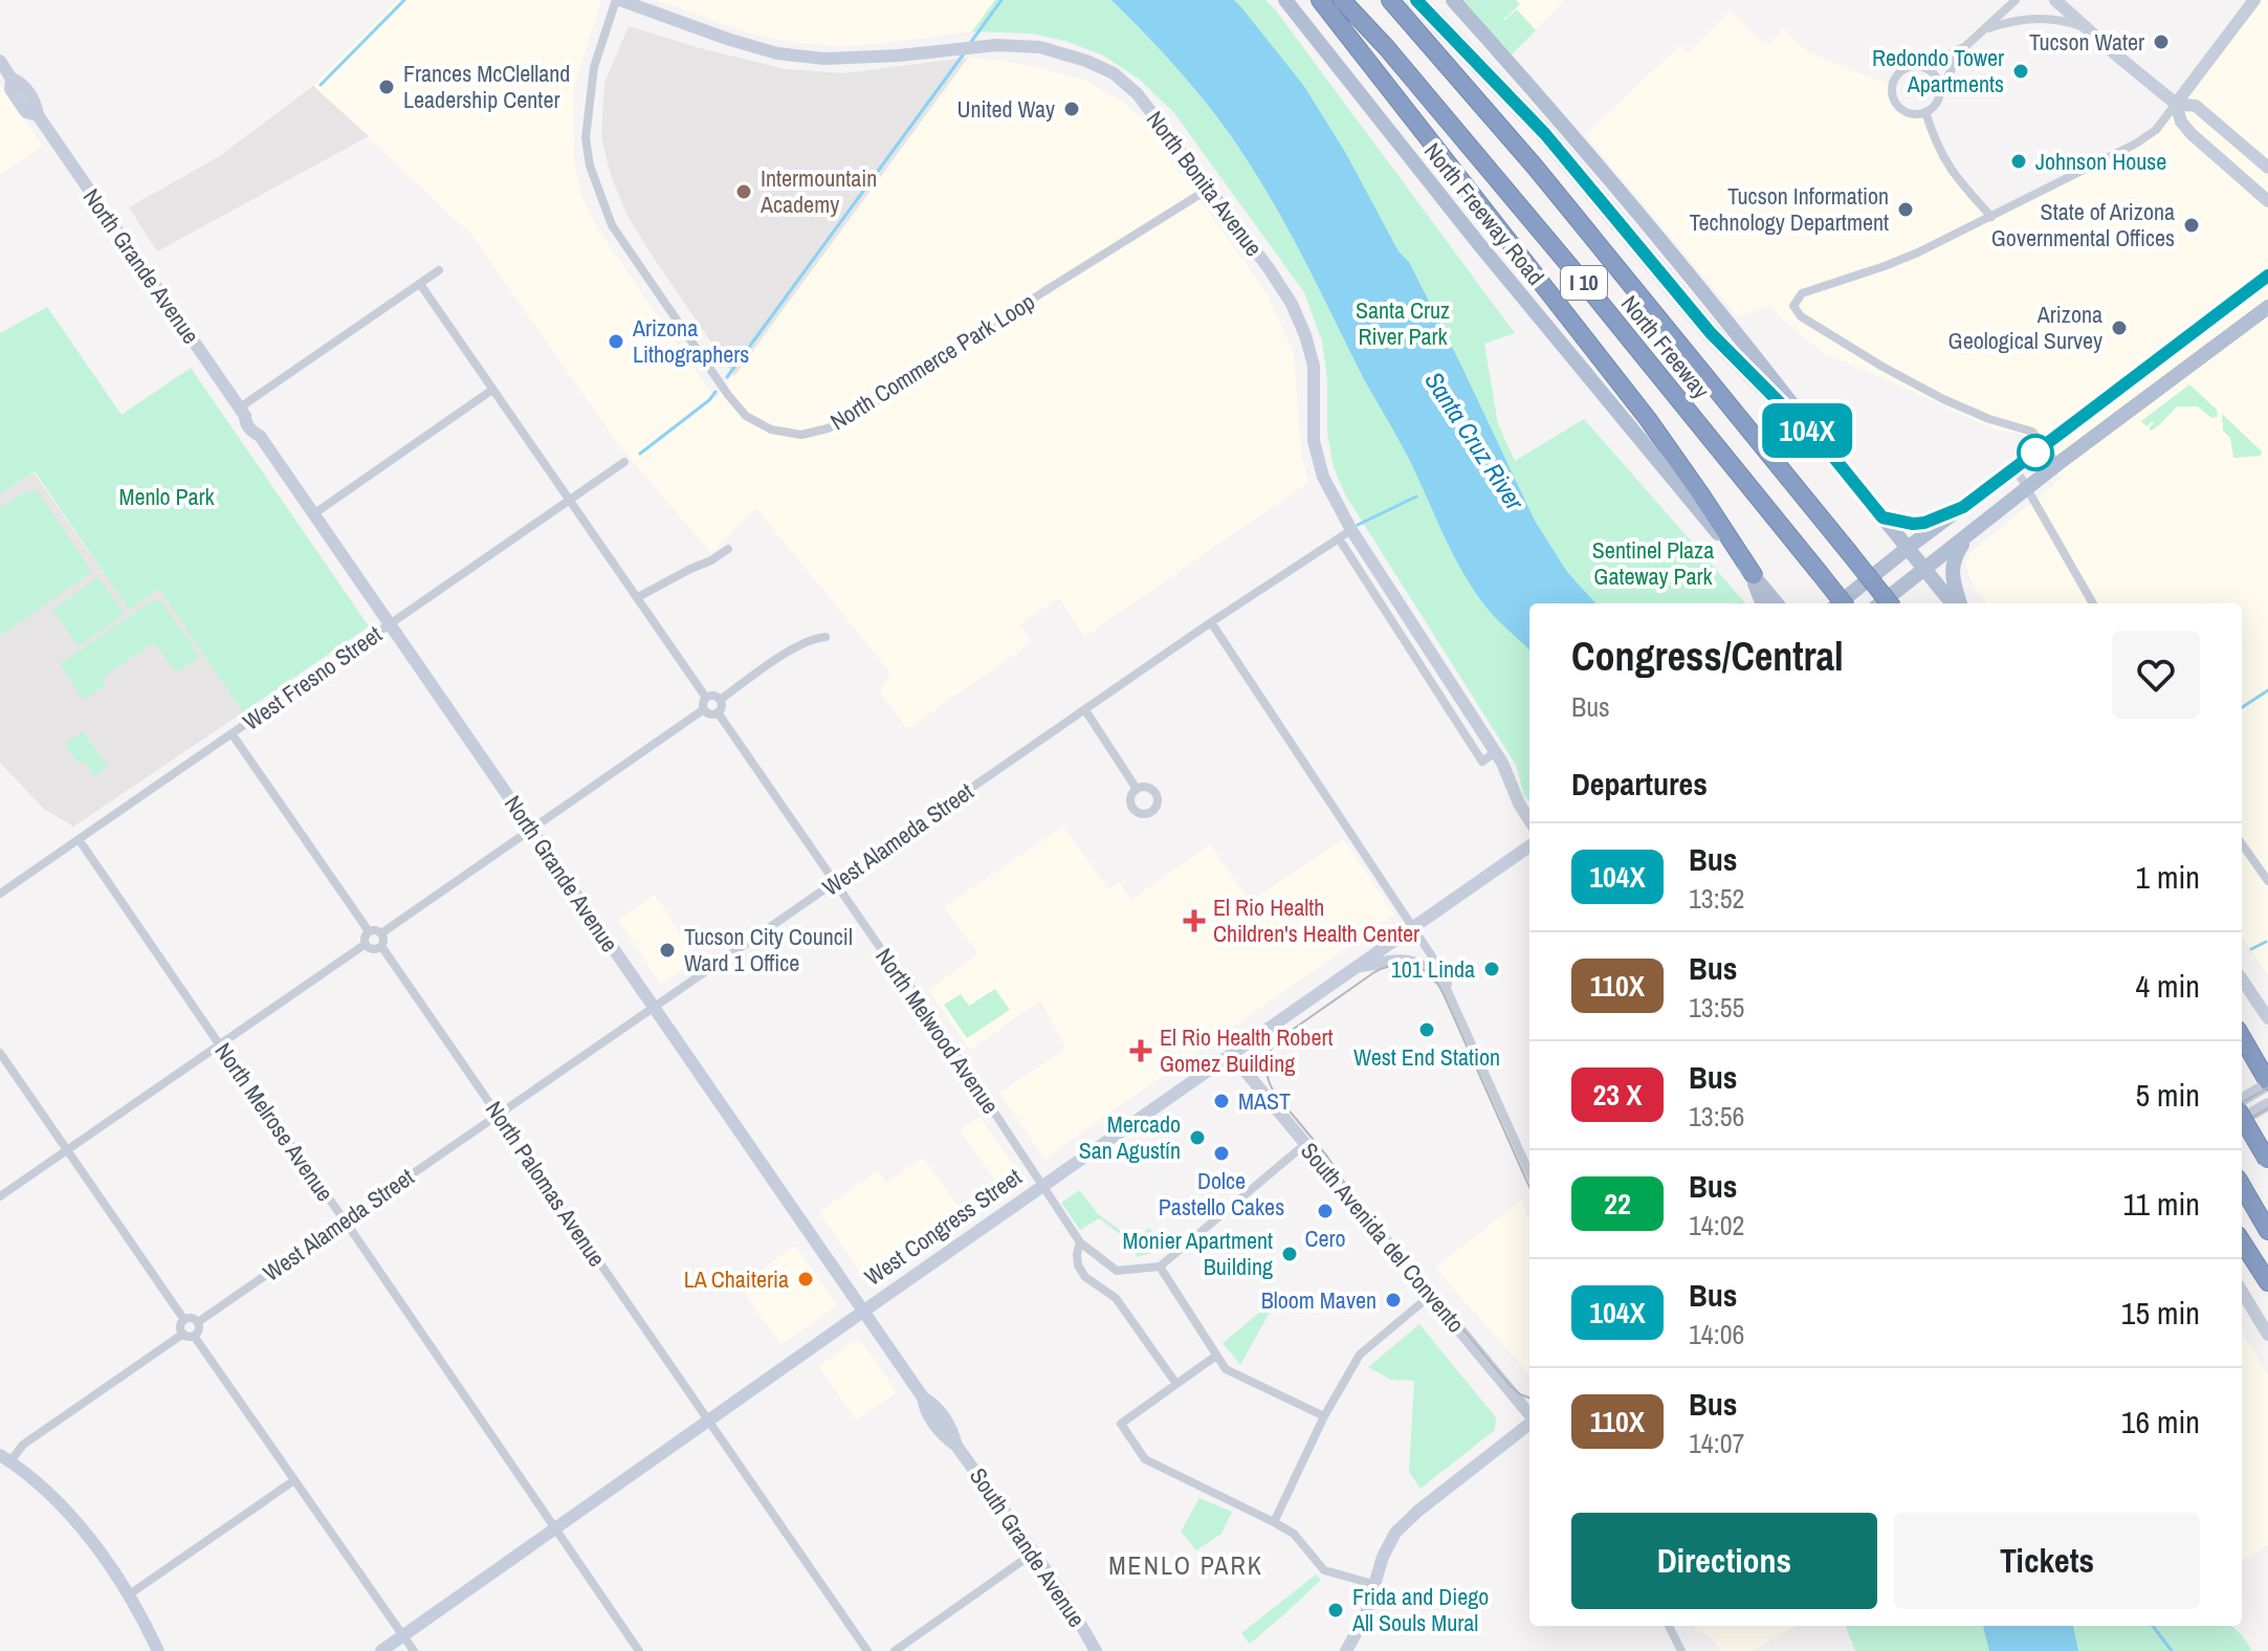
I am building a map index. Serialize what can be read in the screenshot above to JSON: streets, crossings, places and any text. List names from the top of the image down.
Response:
{
  "streets": {
    "highway": ["I 10", "North Freeway"],
    "main road": [
      "North Bonita Avenue",
      "North Freeway Road",
      "North Grande Avenue",
      "West Congress Street",
      "South Avenida del Convento",
      "South Grande Avenue"
    ],
    "street": [
      "North Commerce Park Loop",
      "West Fresno Street",
      "West Alameda Street",
      "North Melwood Avenue",
      "North Melrose Avenue",
      "North Palomas Avenue"
    ]
  },
  "crossings": [
    ["North Bonita Avenue", "North Commerce Park Loop"],
    ["North Bonita Avenue", "West Alameda Street"],
    ["North Grande Avenue", "West Fresno Street"],
    ["North Grande Avenue", "West Alameda Street"],
    ["North Grande Avenue", "West Congress Street"],
    ["North Grande Avenue", "South Grande Avenue"],
    ["West Fresno Street", "North Melrose Avenue"],
    ["West Alameda Street", "North Melwood Avenue"],
    ["West Alameda Street", "North Melrose Avenue"],
    ["West Alameda Street", "North Palomas Avenue"],
    ["North Melwood Avenue", "West Congress Street"],
    ["North Melrose Avenue", "West Congress Street"],
    ["North Palomas Avenue", "West Congress Street"],
    ["West Congress Street", "South Avenida del Convento"],
    ["West Congress Street", "South Grande Avenue"]
  ],
  "districts": ["MENLO PARK"],
  "water": ["Santa Cruz River"],
  "parks": ["Santa Cruz River Park", "Menlo Park", "Sentinel Plaza Gateway Park"],
  "places": {
    "other": [
      "Tucson Water",
      "Redondo Tower Apartments",
      "Frances McClelland Leadership Center",
      "United Way",
      "Johnson House",
      "Intermountain Academy",
      "Tucson Information Technology Department",
      "State of Arizona Governmental Offices",
      "Arizona Geological Survey",
      "Arizona Lithographers",
      "Tucson City Council Ward 1 Office",
      "101 Linda",
      "West End Station",
      "MAST",
      "Mercado San Agustín",
      "Dolce Pastello Cakes",
      "Cero",
      "Monier Apartment Building",
      "LA Chaiteria",
      "Bloom Maven",
      "Frida and Diego All Souls Mural"
    ],
    "health": ["El Rio Health Children's Health Center", "El Rio Health Robert Gomez Building"]
  },
  "lines": ["bus line 104X"],
  "page": {
    "on_map": "104X",
    "heading": [
      ["Congress/Central", "Bus"],
      "Departures"
    ],
    "list": [
      {
        "mark": "104X",
        "name": "Bus",
        "note": "13:52",
        "value": "1 min"
      },
      {
        "mark": "110X",
        "name": "Bus",
        "note": "13:55",
        "value": "4 min"
      },
      {
        "mark": "23 X",
        "name": "Bus",
        "note": "13:56",
        "value": "5 min"
      },
      {
        "mark": "22",
        "name": "Bus",
        "note": "14:02",
        "value": "11 min"
      },
      {
        "mark": "104X",
        "name": "Bus",
        "note": "14:06",
        "value": "15 min"
      },
      {
        "mark": "110X",
        "name": "Bus",
        "note": "14:07",
        "value": "16 min"
      }
    ],
    "buttons": ["Directions", "Tickets"]
  }
}
